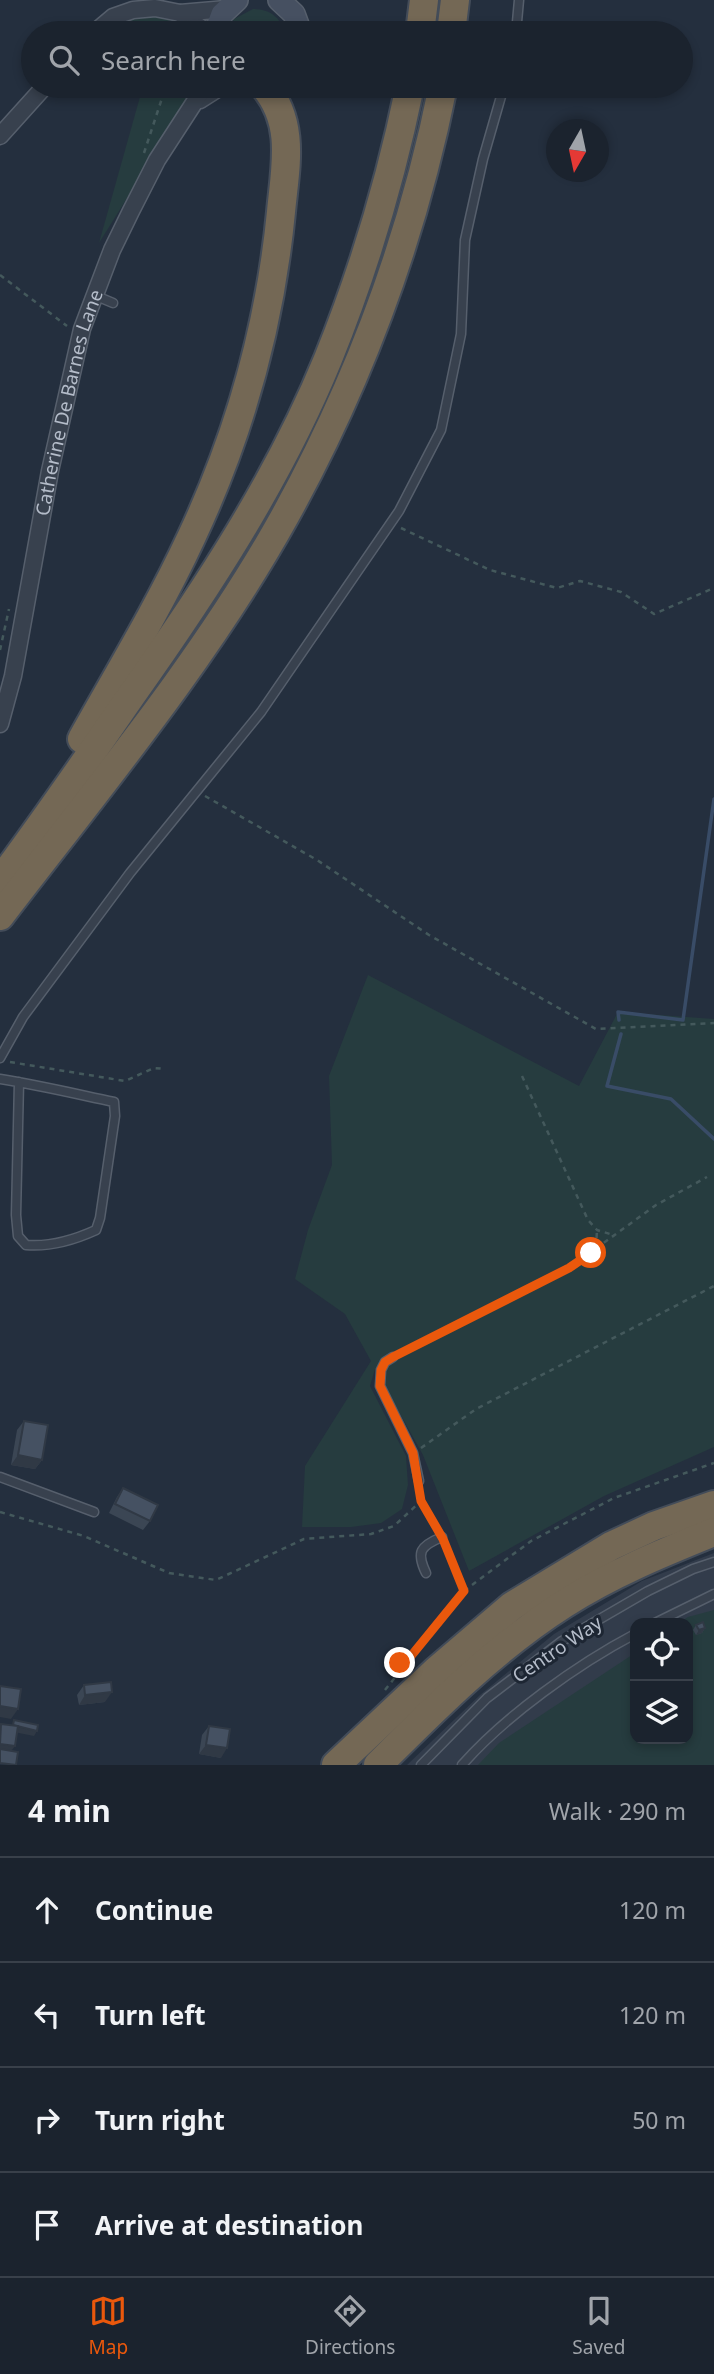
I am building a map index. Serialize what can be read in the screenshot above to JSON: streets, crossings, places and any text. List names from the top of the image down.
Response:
{
  "streets": {
    "street": ["Catherine De Barnes Lane"],
    "lane": ["Centro Way"]
  },
  "north": "bottom",
  "page": {
    "search": "Search here",
    "heading": ["4 min", "Walk · 290 m"],
    "list": [
      ["Continue", "120 m"],
      ["Turn left", "120 m"],
      ["Turn right", "50 m"],
      "Arrive at destination"
    ],
    "nav": ["Map", "Directions", "Saved"]
  }
}
